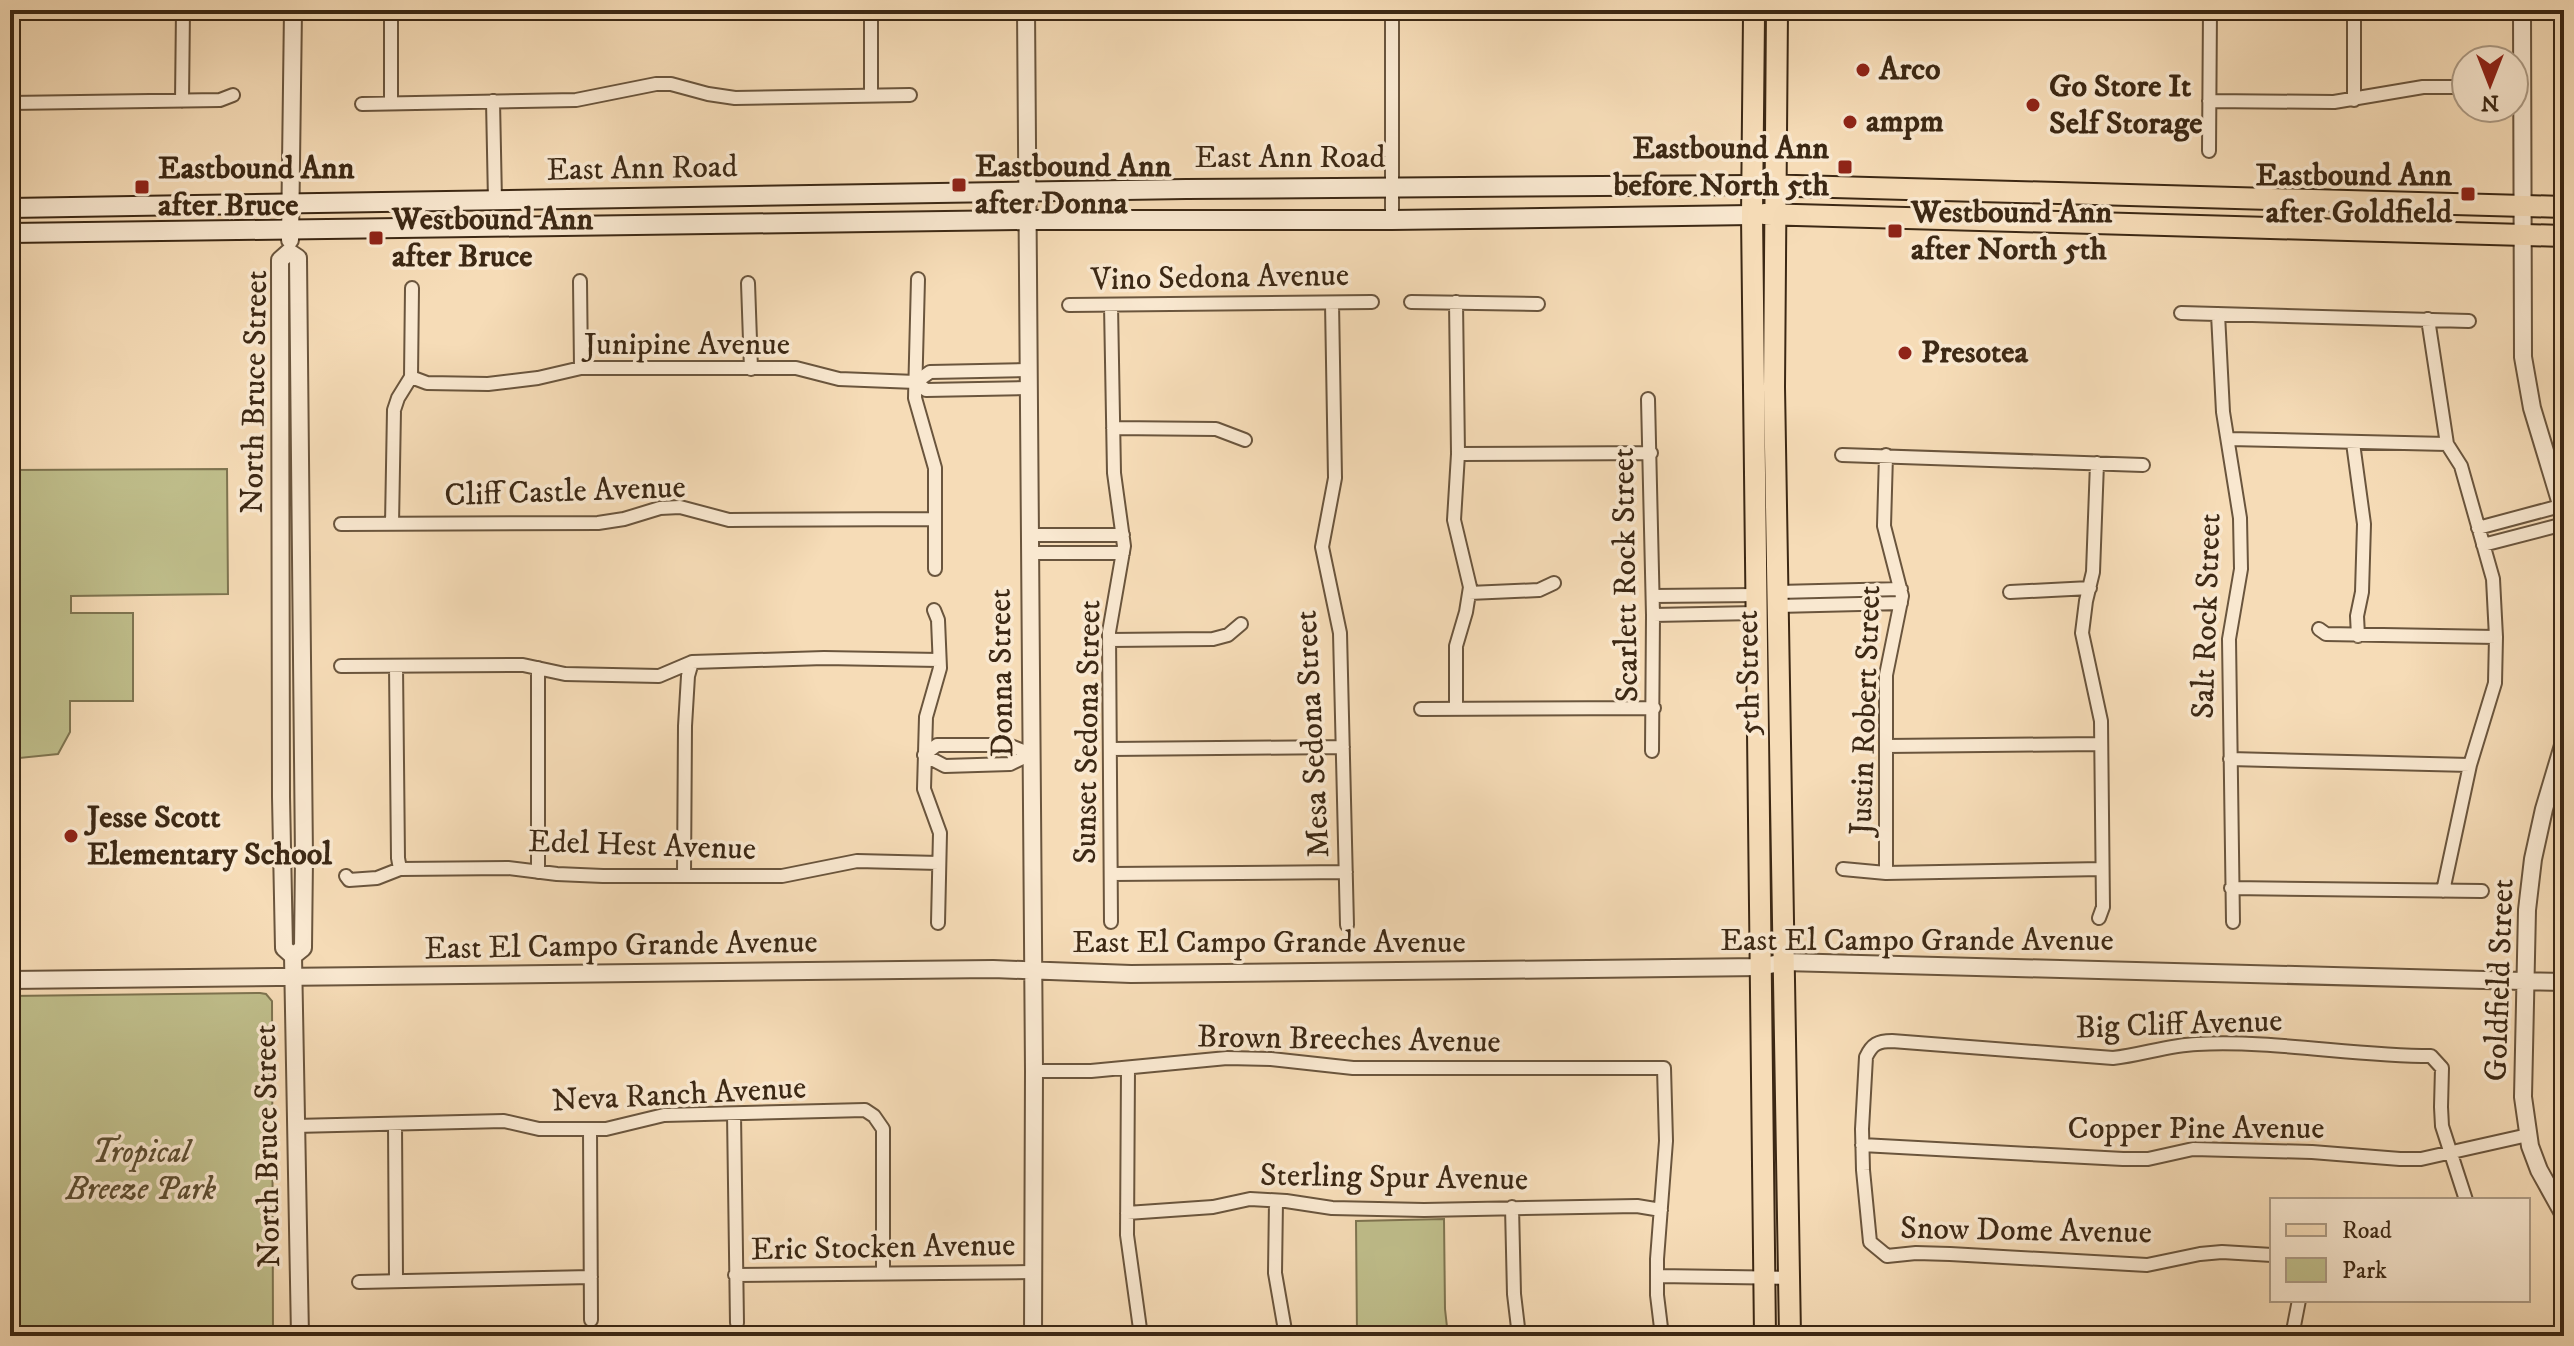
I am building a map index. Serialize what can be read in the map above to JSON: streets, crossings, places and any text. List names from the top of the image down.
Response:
{
  "streets": {
    "main road": ["East Ann Road", "5th Street"],
    "street": [
      "Vino Sedona Avenue",
      "Junipine Avenue",
      "North Bruce Street",
      "Cliff Castle Avenue",
      "Scarlett Rock Street",
      "Salt Rock Street",
      "Donna Street",
      "Justin Robert Street",
      "Sunset Sedona Street",
      "Mesa Sedona Street",
      "Edel Hest Avenue",
      "East El Campo Grande Avenue",
      "Goldfield Street",
      "Big Cliff Avenue",
      "Brown Breeches Avenue",
      "Neva Ranch Avenue",
      "Copper Pine Avenue",
      "Sterling Spur Avenue",
      "Snow Dome Avenue",
      "Eric Stocken Avenue"
    ]
  },
  "crossings": [
    ["East Ann Road", "North Bruce Street"],
    ["East Ann Road", "Donna Street"],
    ["East Ann Road", "5th Street"],
    ["Vino Sedona Avenue", "Sunset Sedona Street"],
    ["Vino Sedona Avenue", "Mesa Sedona Street"],
    ["Junipine Avenue", "Donna Street"],
    ["North Bruce Street", "East El Campo Grande Avenue"],
    ["North Bruce Street", "Neva Ranch Avenue"],
    ["Donna Street", "East El Campo Grande Avenue"],
    ["Donna Street", "Brown Breeches Avenue"],
    ["Donna Street", "Eric Stocken Avenue"],
    ["5th Street", "East El Campo Grande Avenue"],
    ["East El Campo Grande Avenue", "Goldfield Street"],
    ["Goldfield Street", "Copper Pine Avenue"],
    ["Big Cliff Avenue", "Copper Pine Avenue"],
    ["Big Cliff Avenue", "Snow Dome Avenue"],
    ["Brown Breeches Avenue", "Sterling Spur Avenue"],
    ["Neva Ranch Avenue", "Eric Stocken Avenue"],
    ["Copper Pine Avenue", "Snow Dome Avenue"]
  ],
  "parks": ["Tropical Breeze Park"],
  "places": {
    "other": [
      "Arco",
      "Go Store It Self Storage",
      "ampm",
      "Presotea",
      "Jesse Scott Elementary School"
    ],
    "transit": [
      "Eastbound Ann before North 5th",
      "Eastbound Ann after Donna",
      "Eastbound Ann after Bruce",
      "Eastbound Ann after Goldfield",
      "Westbound Ann after North 5th",
      "Westbound Ann after Bruce"
    ]
  },
  "legend": ["Road", "Park"],
  "north": "bottom"
}
